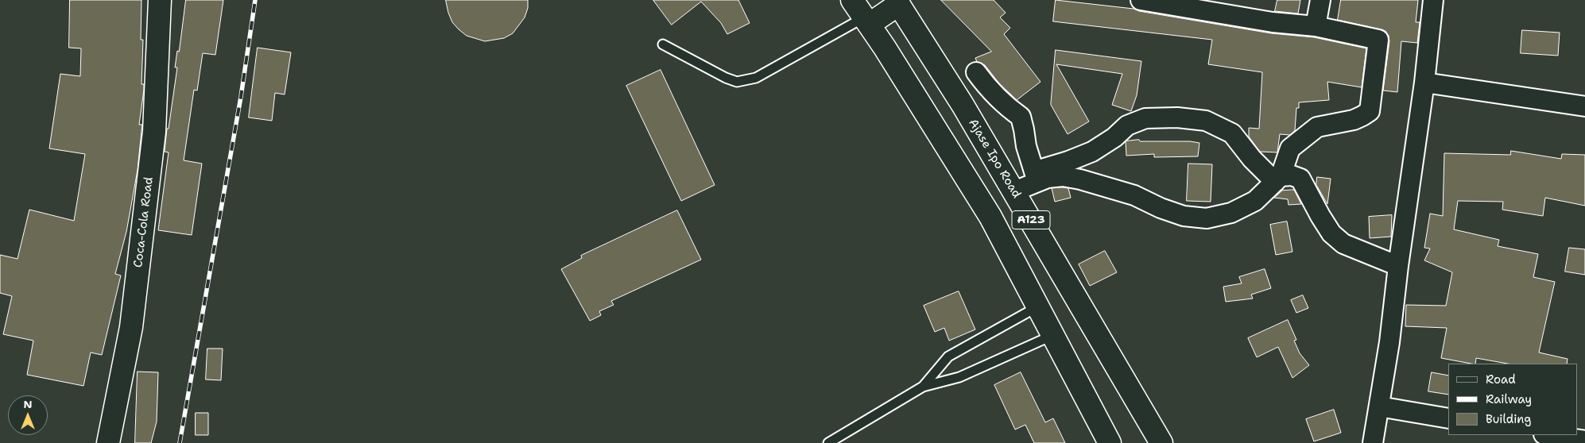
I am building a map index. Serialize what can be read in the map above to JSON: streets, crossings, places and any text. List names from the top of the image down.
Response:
{
  "streets": {
    "main road": ["Ajase Ipo Road", "A123", "Coca-Cola Road"]
  },
  "legend": ["Road", "Railway", "Building"],
  "north": "top"
}
